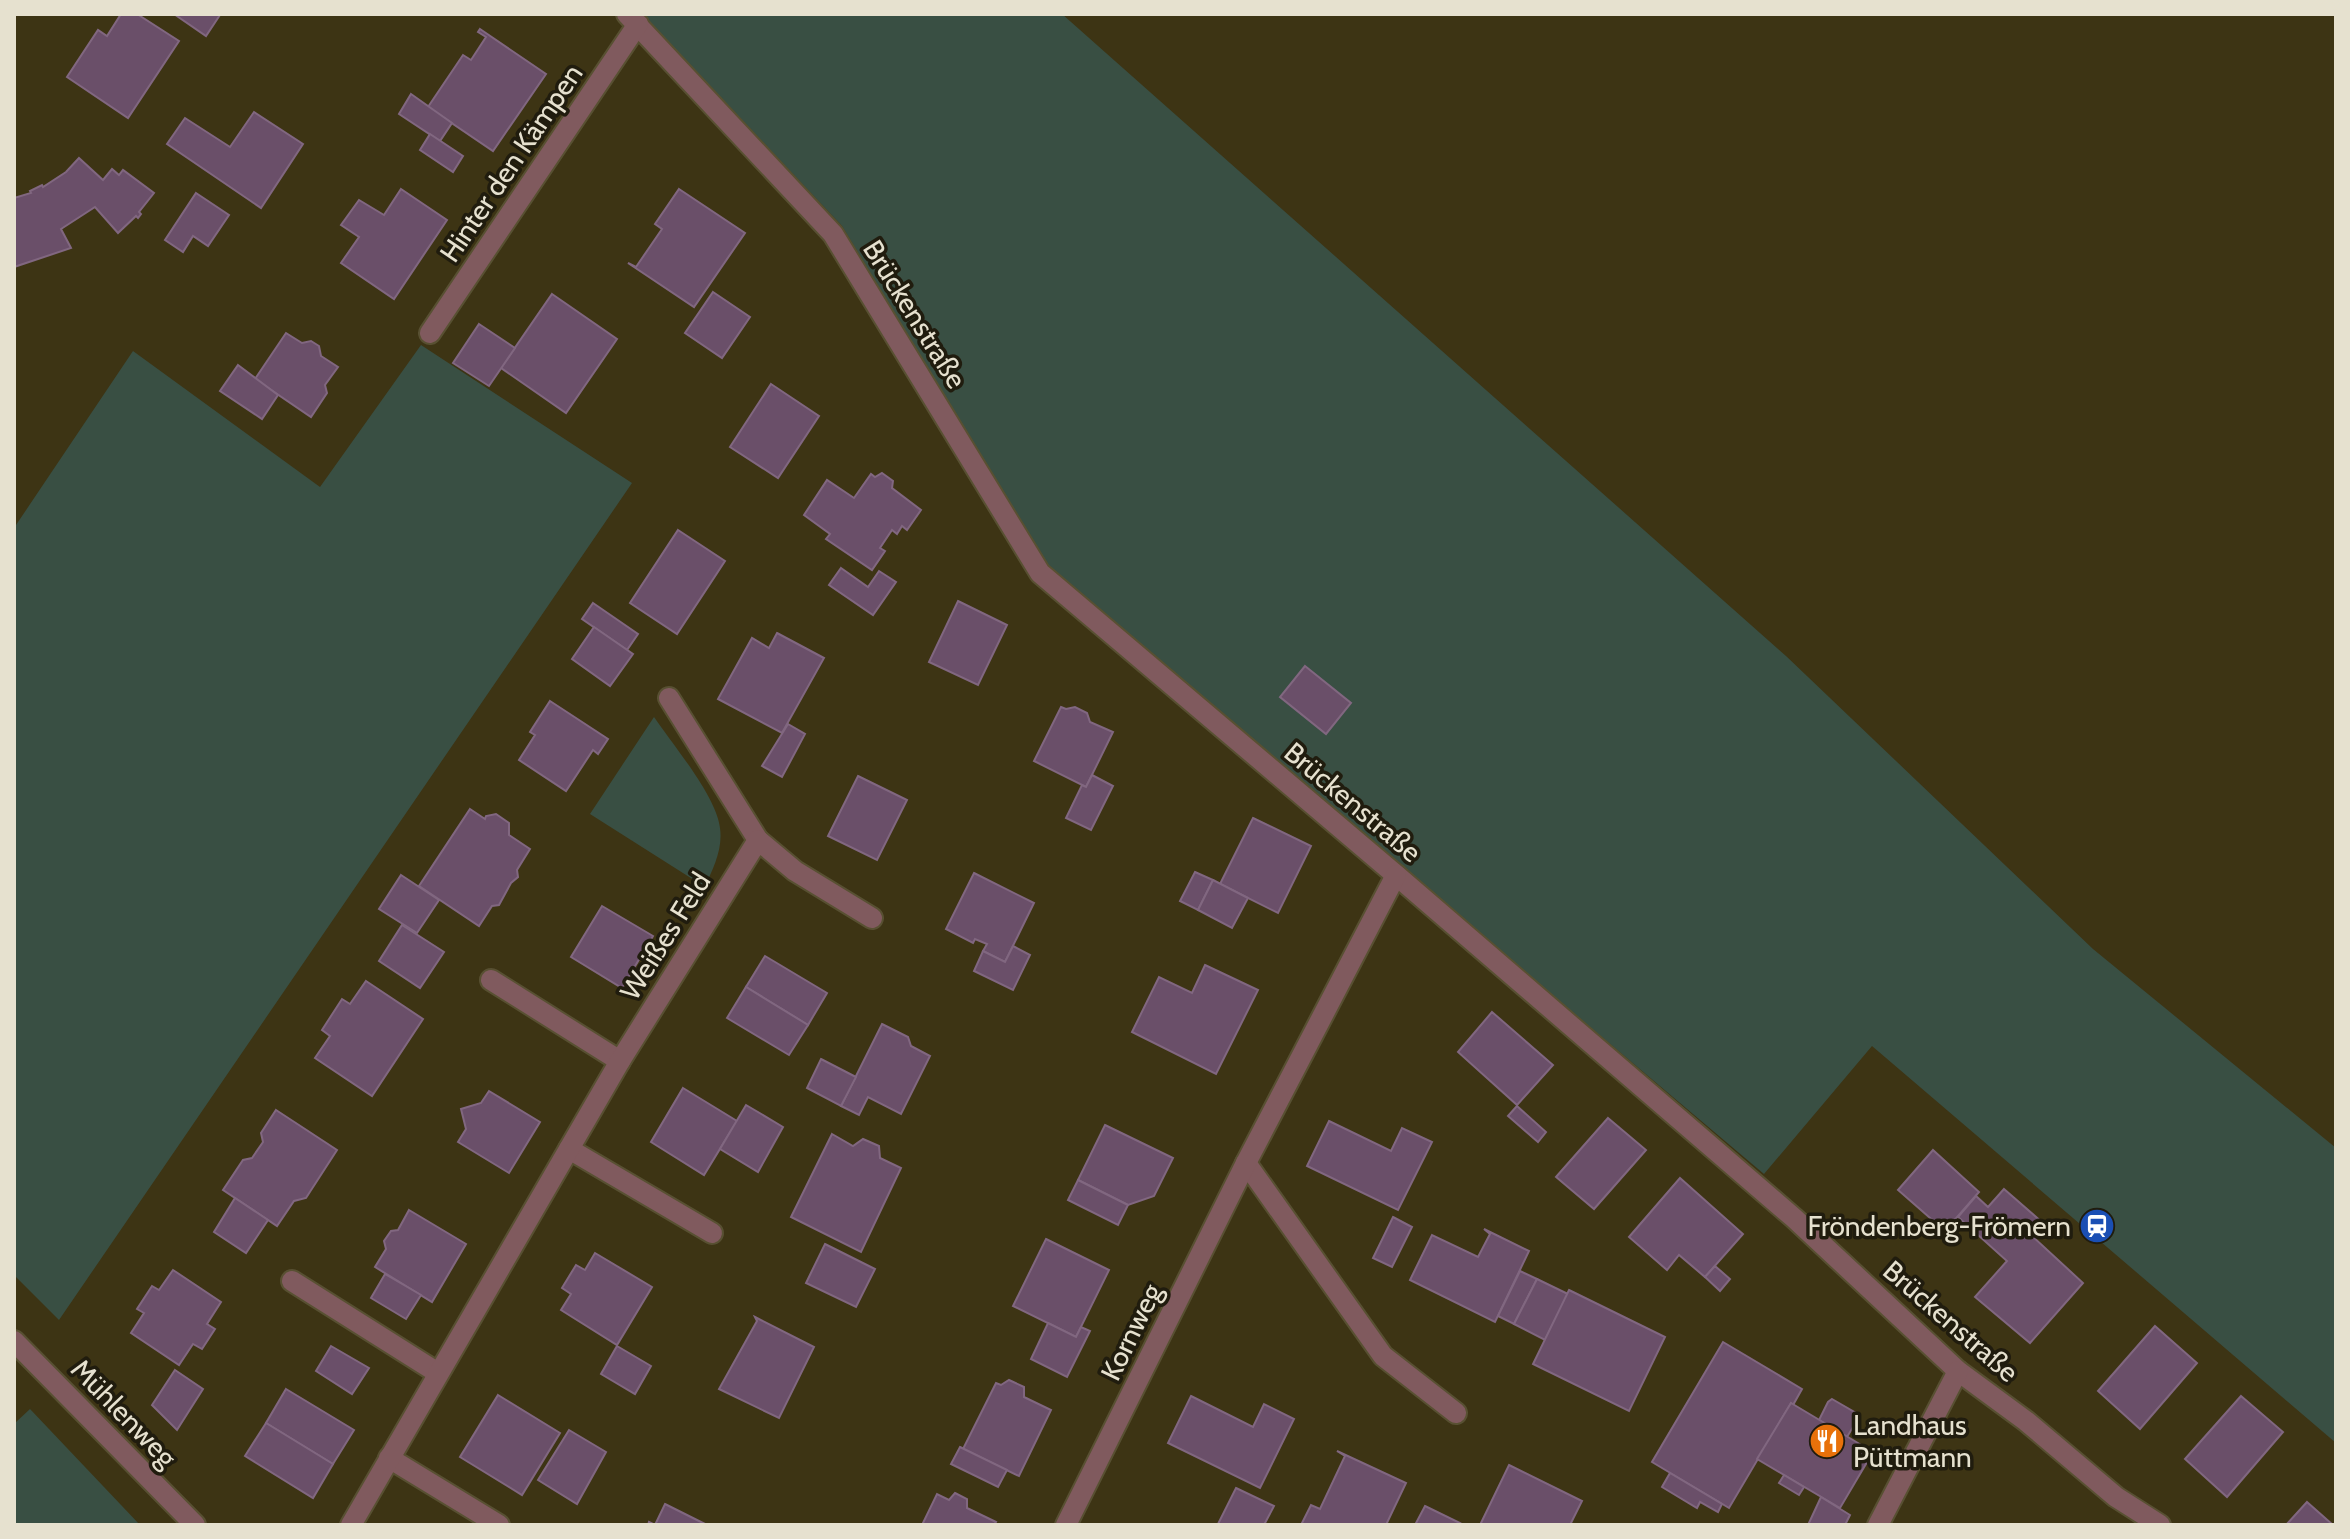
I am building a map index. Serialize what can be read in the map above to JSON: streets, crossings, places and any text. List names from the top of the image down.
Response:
{
  "streets": {
    "street": [
      "Hinter den Kämpen",
      "Brückenstraße",
      "Weißes Feld",
      "Kornweg",
      "Mühlenweg"
    ]
  },
  "crossings": [
    ["Hinter den Kämpen", "Brückenstraße"],
    ["Brückenstraße", "Kornweg"]
  ],
  "places": {
    "station": ["Fröndenberg-Frömern"],
    "restaurant": ["Landhaus Püttmann"]
  }
}
